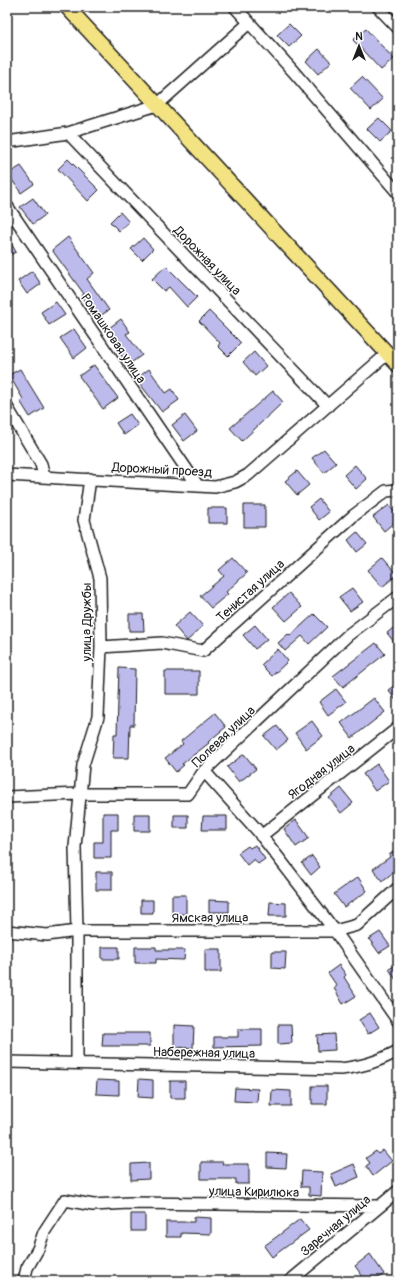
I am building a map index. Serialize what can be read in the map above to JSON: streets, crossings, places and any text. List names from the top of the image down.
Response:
{
  "streets": {
    "street": [
      "Дорожная улица",
      "Ромашковая улица",
      "Дорожный проезд",
      "Тенистая улица",
      "улица Дружбы",
      "Полевая улица",
      "Ягодная улица",
      "Ямская улица",
      "Набережная улица",
      "улица Кирилюка",
      "Заречная улица"
    ]
  },
  "crossings": [
    ["Дорожная улица", "Дорожный проезд"],
    ["Ромашковая улица", "Дорожный проезд"],
    ["Дорожный проезд", "улица Дружбы"],
    ["Тенистая улица", "улица Дружбы"],
    ["улица Дружбы", "Полевая улица"],
    ["улица Дружбы", "Ямская улица"],
    ["улица Дружбы", "Набережная улица"],
    ["улица Кирилюка", "Заречная улица"]
  ],
  "north": "top"
}
